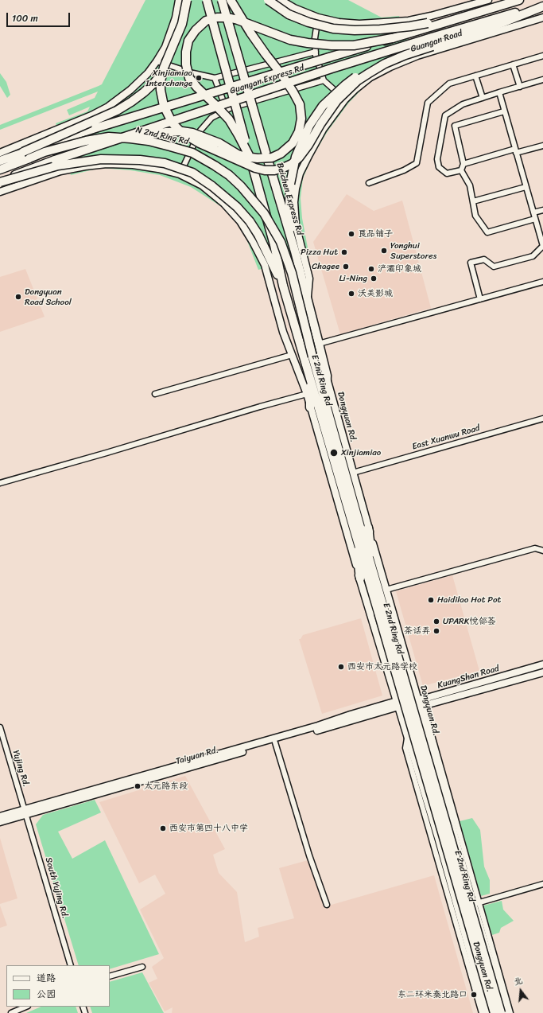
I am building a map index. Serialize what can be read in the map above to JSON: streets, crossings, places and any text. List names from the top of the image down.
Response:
{
  "streets": {
    "highway": [
      "Guangan Express Rd",
      "N 2nd Ring Rd",
      "Beichen Express Rd",
      "E 2nd Ring Rd"
    ],
    "main road": [
      "Guangan Road",
      "Dongyuan Rd.",
      "KuangShan Road",
      "Taiyuan Rd."
    ],
    "street": ["East Xuanwu Road", "Yujing Rd.", "South Yujing Rd."]
  },
  "crossings": [
    ["Guangan Road", "Beichen Express Rd"],
    ["N 2nd Ring Rd", "E 2nd Ring Rd"],
    ["Beichen Express Rd", "E 2nd Ring Rd"],
    ["Beichen Express Rd", "Dongyuan Rd."],
    ["Dongyuan Rd.", "East Xuanwu Road"],
    ["Dongyuan Rd.", "KuangShan Road"],
    ["Dongyuan Rd.", "Taiyuan Rd."],
    ["KuangShan Road", "Taiyuan Rd."],
    ["Taiyuan Rd.", "Yujing Rd."],
    ["Taiyuan Rd.", "South Yujing Rd."],
    ["Yujing Rd.", "South Yujing Rd."]
  ],
  "places": [
    "Xinjiamiao Interchange",
    "良品铺子",
    "Yonghui Superstores",
    "Pizza Hut",
    "Chagee",
    "浐灞印象城",
    "Li-Ning",
    "沃美影城",
    "Dongyuan Road School",
    "Xinjiamiao",
    "Haidilao Hot Pot",
    "UPARK悦邻荟",
    "茶话弄",
    "西安市太元路学校",
    "太元路东段",
    "西安市第四十八中学",
    "东二环米秦北路口"
  ],
  "legend": ["道路", "公园"],
  "scale_bar": "100 m",
  "north": "top"
}
